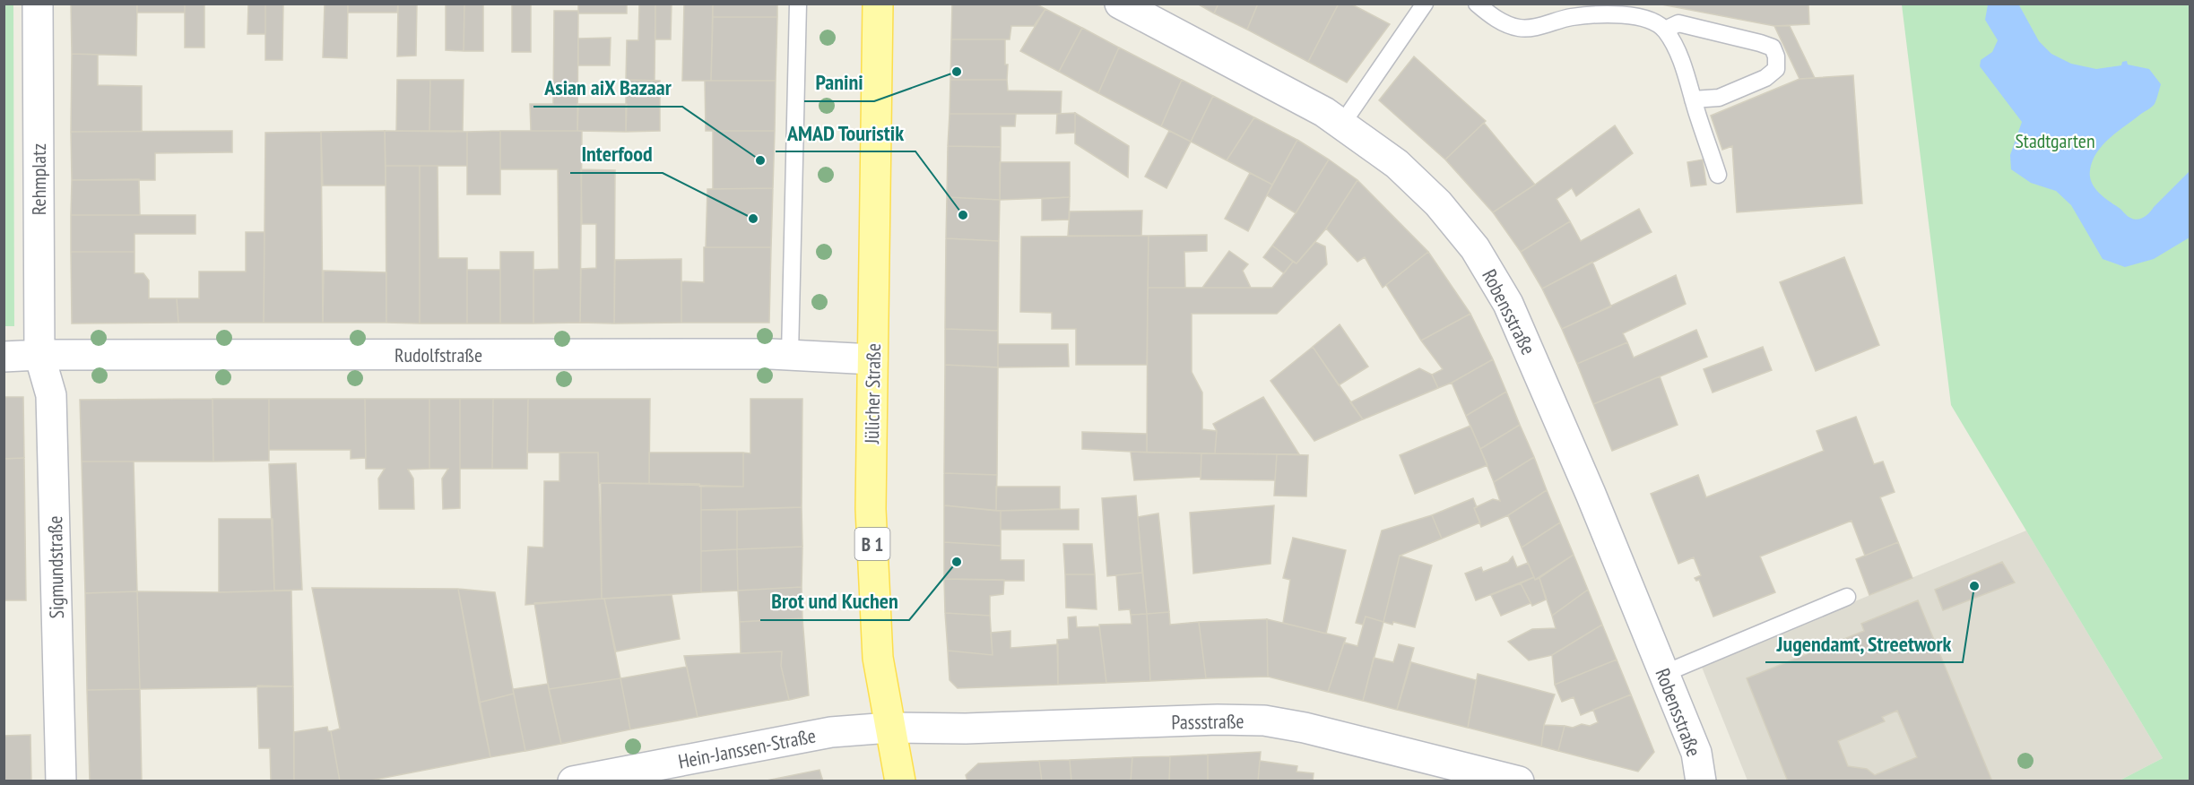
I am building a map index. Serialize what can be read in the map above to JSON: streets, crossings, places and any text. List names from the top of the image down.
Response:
{
  "streets": {
    "main road": ["Jülicher Straße", "B 1"],
    "street": [
      "Rehmplatz",
      "Robensstraße",
      "Rudolfstraße",
      "Sigmundstraße",
      "Passstraße",
      "Hein-Janssen-Straße"
    ]
  },
  "crossings": [
    ["Rehmplatz", "Rudolfstraße"],
    ["Rehmplatz", "Sigmundstraße"],
    ["Rudolfstraße", "Jülicher Straße"],
    ["Rudolfstraße", "Sigmundstraße"],
    ["Jülicher Straße", "Passstraße"],
    ["Jülicher Straße", "Hein-Janssen-Straße"],
    ["Passstraße", "Hein-Janssen-Straße"]
  ],
  "parks": ["Stadtgarten"],
  "places": [
    "Panini",
    "Asian aiX Bazaar",
    "AMAD Touristik",
    "Interfood",
    "Brot und Kuchen",
    "Jugendamt, Streetwork"
  ]
}
